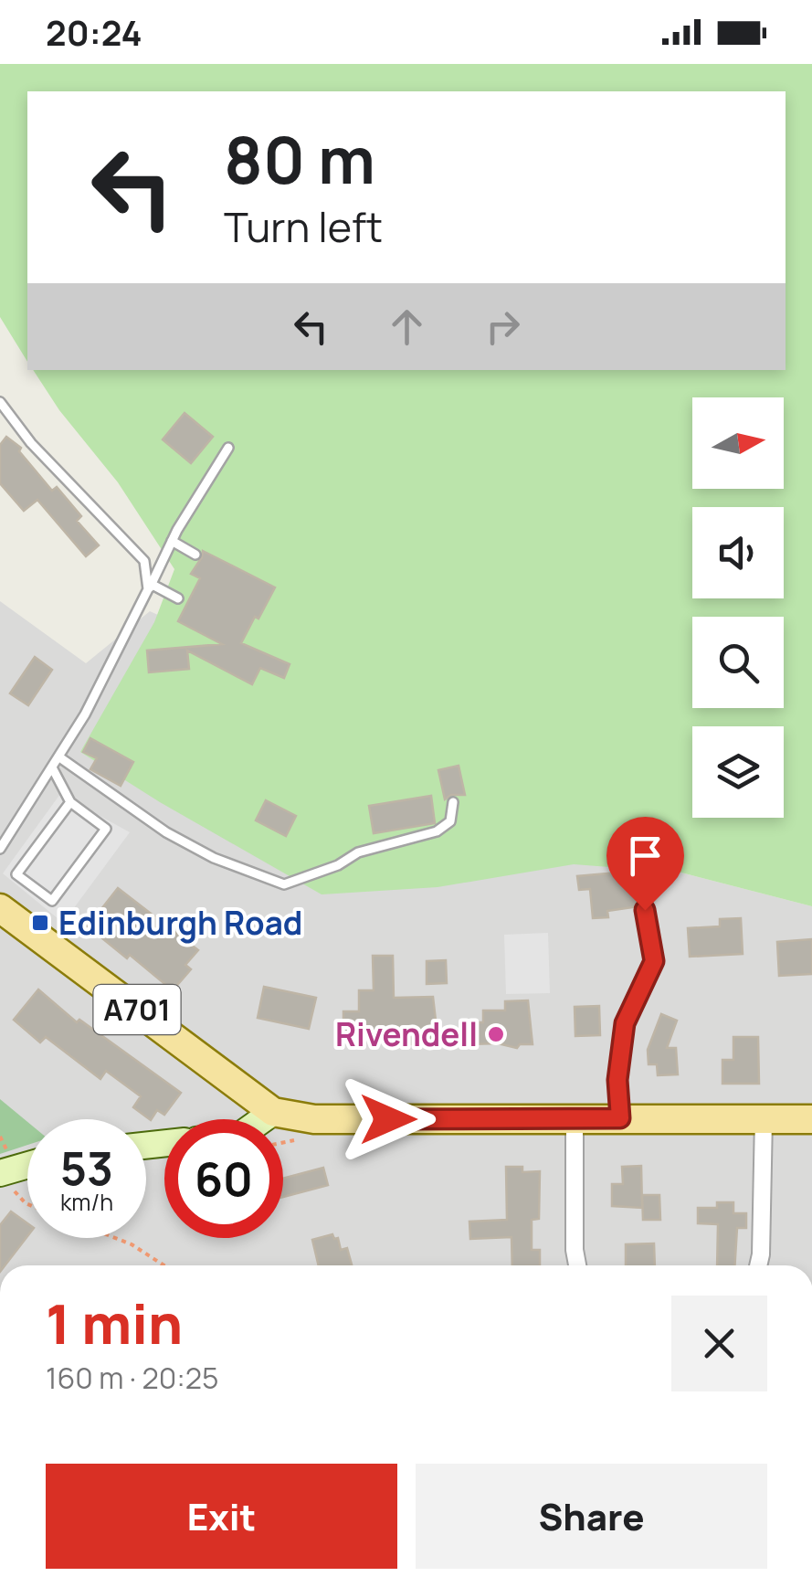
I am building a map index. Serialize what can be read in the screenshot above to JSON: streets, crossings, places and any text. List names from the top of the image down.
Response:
{
  "streets": {
    "main road": ["A701"]
  },
  "places": {
    "transit": ["Edinburgh Road"],
    "other": ["Rivendell"]
  },
  "north": "right",
  "page": {
    "status": "20:24",
    "turn": ["80 m", "Turn left"],
    "speed": "53 km/h",
    "limit": "60",
    "heading": ["1 min", "160 m · 20:25"],
    "buttons": ["Exit", "Share"]
  }
}
